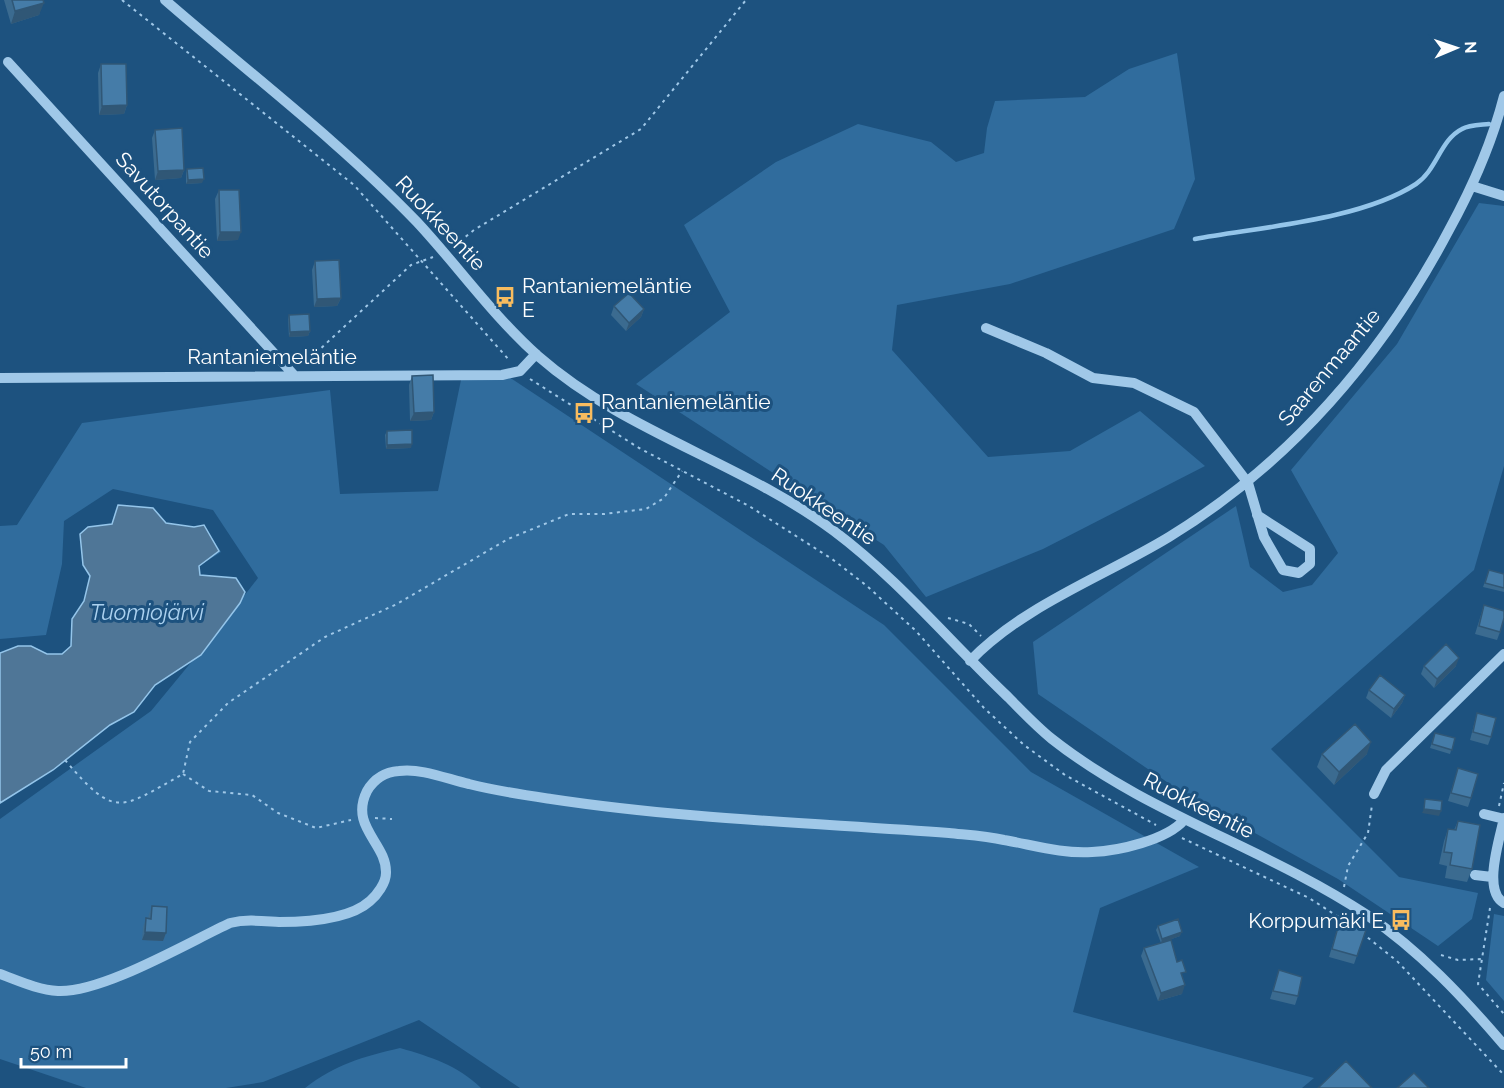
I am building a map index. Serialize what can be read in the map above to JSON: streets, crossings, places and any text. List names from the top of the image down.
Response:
{
  "streets": {
    "street": [
      "Savutorpantie",
      "Ruokkeentie",
      "Rantaniemeläntie",
      "Saarenmaantie"
    ]
  },
  "crossings": [
    ["Savutorpantie", "Rantaniemeläntie"],
    ["Ruokkeentie", "Saarenmaantie"]
  ],
  "water": ["Tuomiojärvi"],
  "places": {
    "bus stop": ["Rantaniemeläntie E", "Rantaniemeläntie P", "Korppumäki E"]
  },
  "scale_bar": "50 m",
  "north": "right"
}
